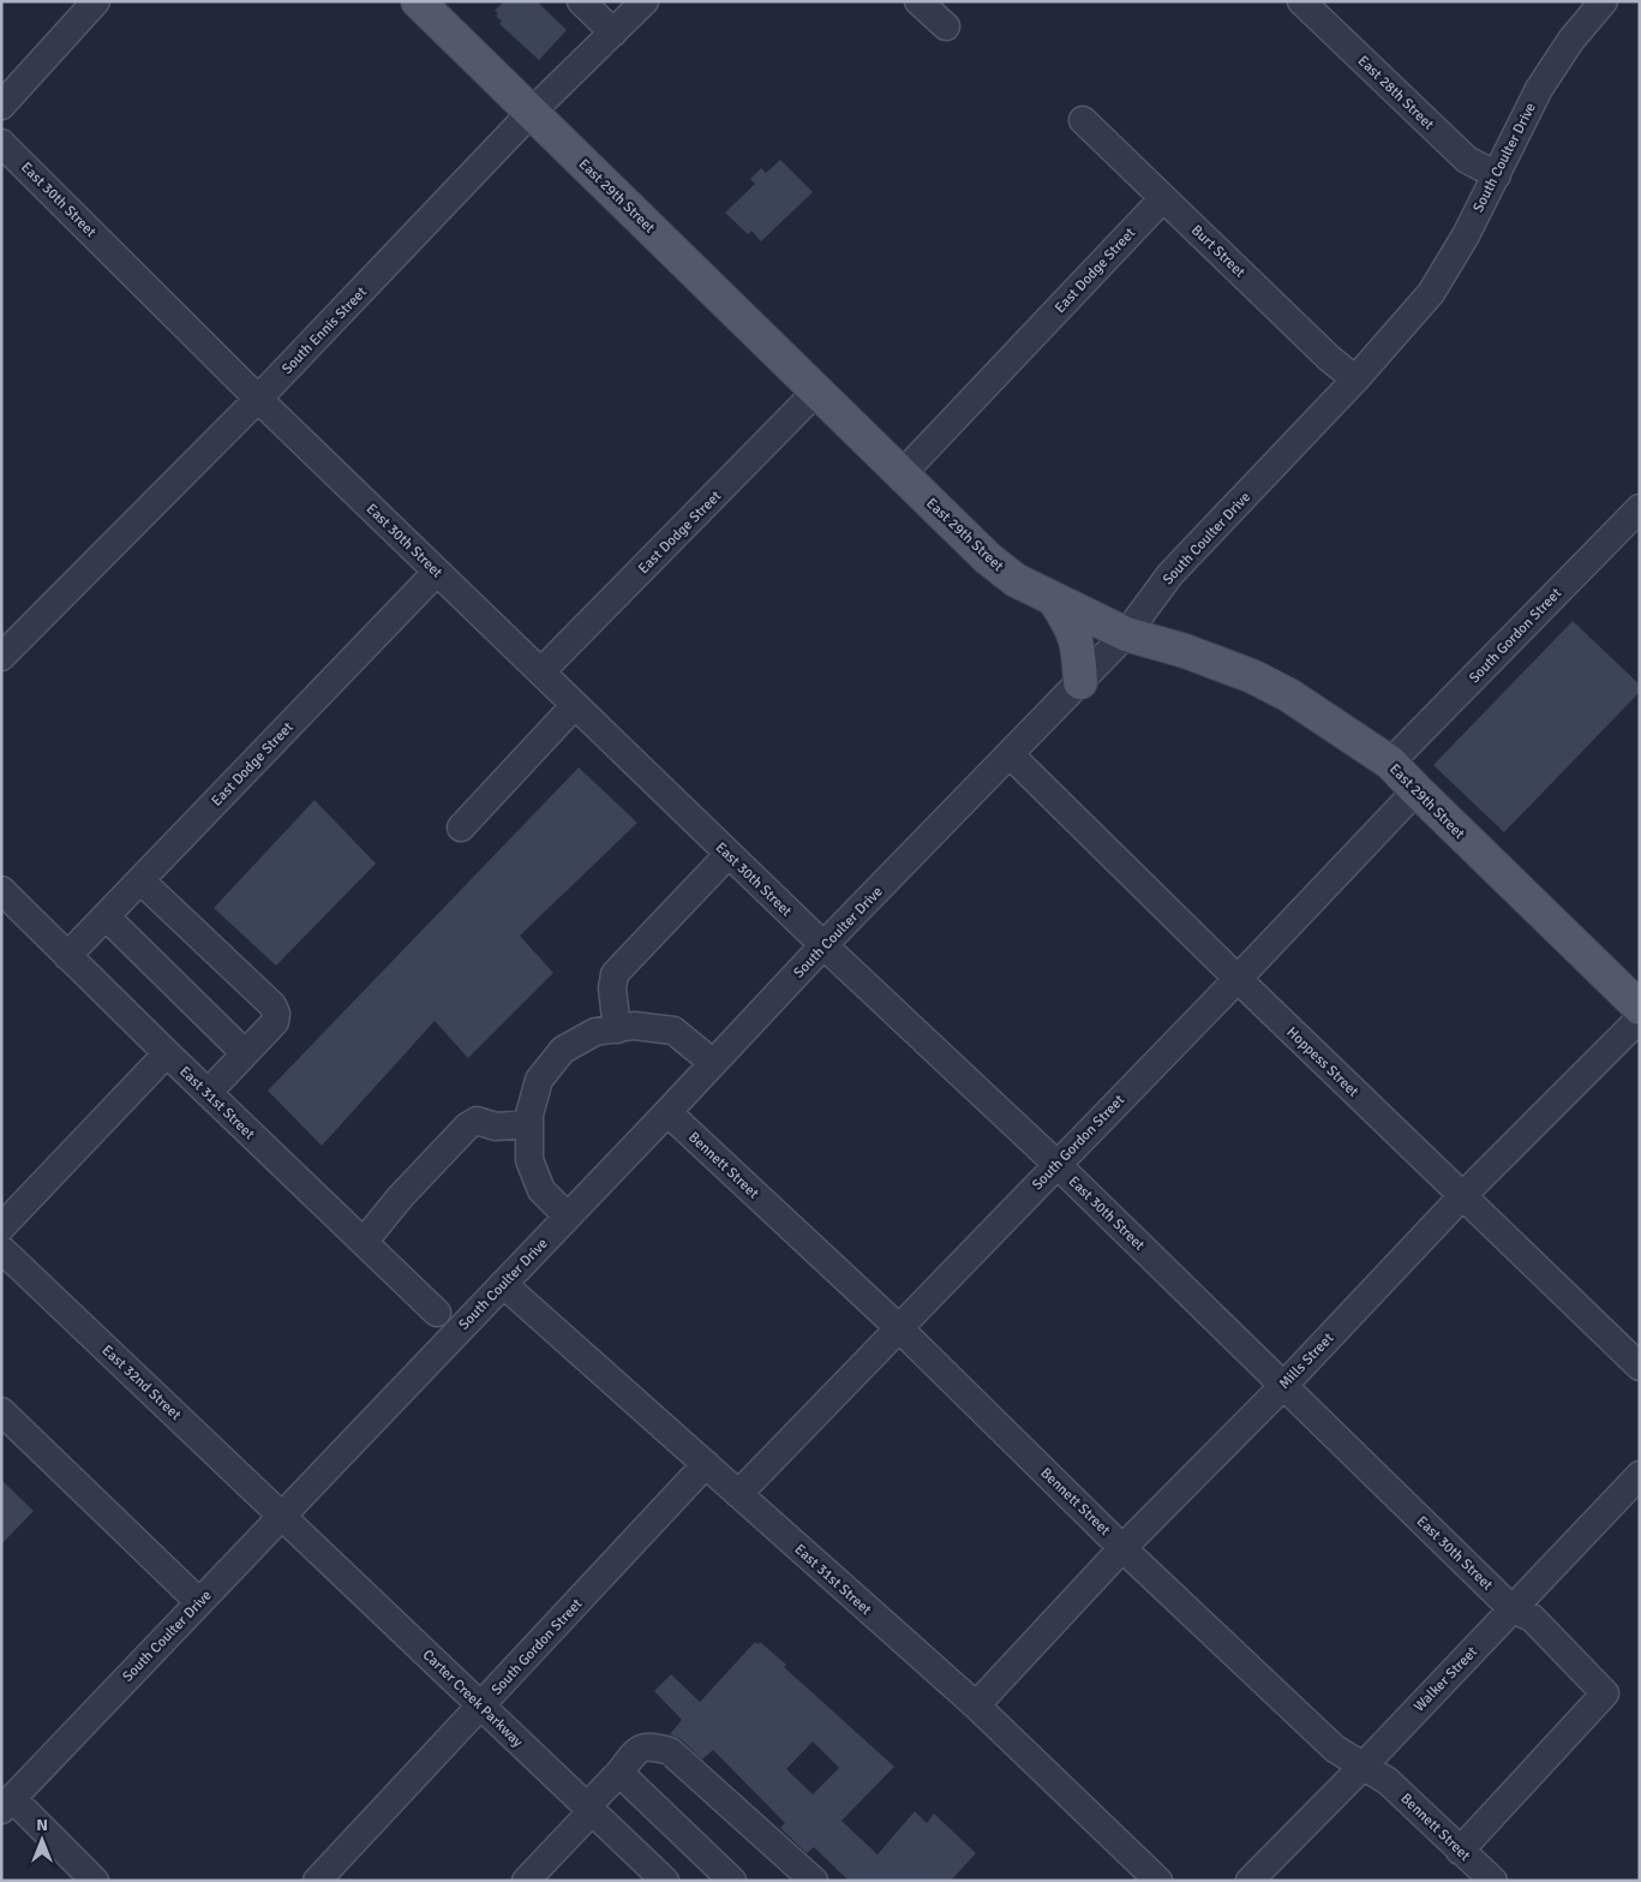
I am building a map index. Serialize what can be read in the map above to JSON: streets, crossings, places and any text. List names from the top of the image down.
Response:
{
  "streets": {
    "main road": ["East 29th Street"],
    "street": [
      "East 28th Street",
      "South Coulter Drive",
      "East 30th Street",
      "Burt Street",
      "East Dodge Street",
      "South Ennis Street",
      "South Gordon Street",
      "Hoppess Street",
      "East 31st Street",
      "Bennett Street",
      "Mills Street",
      "East 32nd Street",
      "Walker Street",
      "Carter Creek Parkway"
    ]
  },
  "crossings": [
    ["East 28th Street", "South Coulter Drive"],
    ["South Coulter Drive", "East 29th Street"],
    ["South Coulter Drive", "East 30th Street"],
    ["South Coulter Drive", "Burt Street"],
    ["South Coulter Drive", "Hoppess Street"],
    ["South Coulter Drive", "East 31st Street"],
    ["South Coulter Drive", "Bennett Street"],
    ["South Coulter Drive", "East 32nd Street"],
    ["South Coulter Drive", "Carter Creek Parkway"],
    ["East 29th Street", "East Dodge Street"],
    ["East 29th Street", "South Ennis Street"],
    ["East 29th Street", "South Gordon Street"],
    ["East 30th Street", "East Dodge Street"],
    ["East 30th Street", "South Ennis Street"],
    ["East 30th Street", "South Gordon Street"],
    ["East 30th Street", "Bennett Street"],
    ["East 30th Street", "Mills Street"],
    ["East 30th Street", "Walker Street"],
    ["Burt Street", "East Dodge Street"],
    ["East Dodge Street", "East 31st Street"],
    ["South Gordon Street", "Hoppess Street"],
    ["South Gordon Street", "East 31st Street"],
    ["South Gordon Street", "Bennett Street"],
    ["South Gordon Street", "Carter Creek Parkway"],
    ["Hoppess Street", "Mills Street"],
    ["East 31st Street", "Mills Street"],
    ["Bennett Street", "Mills Street"],
    ["Bennett Street", "Walker Street"],
    ["East 32nd Street", "Carter Creek Parkway"]
  ],
  "north": "top"
}
